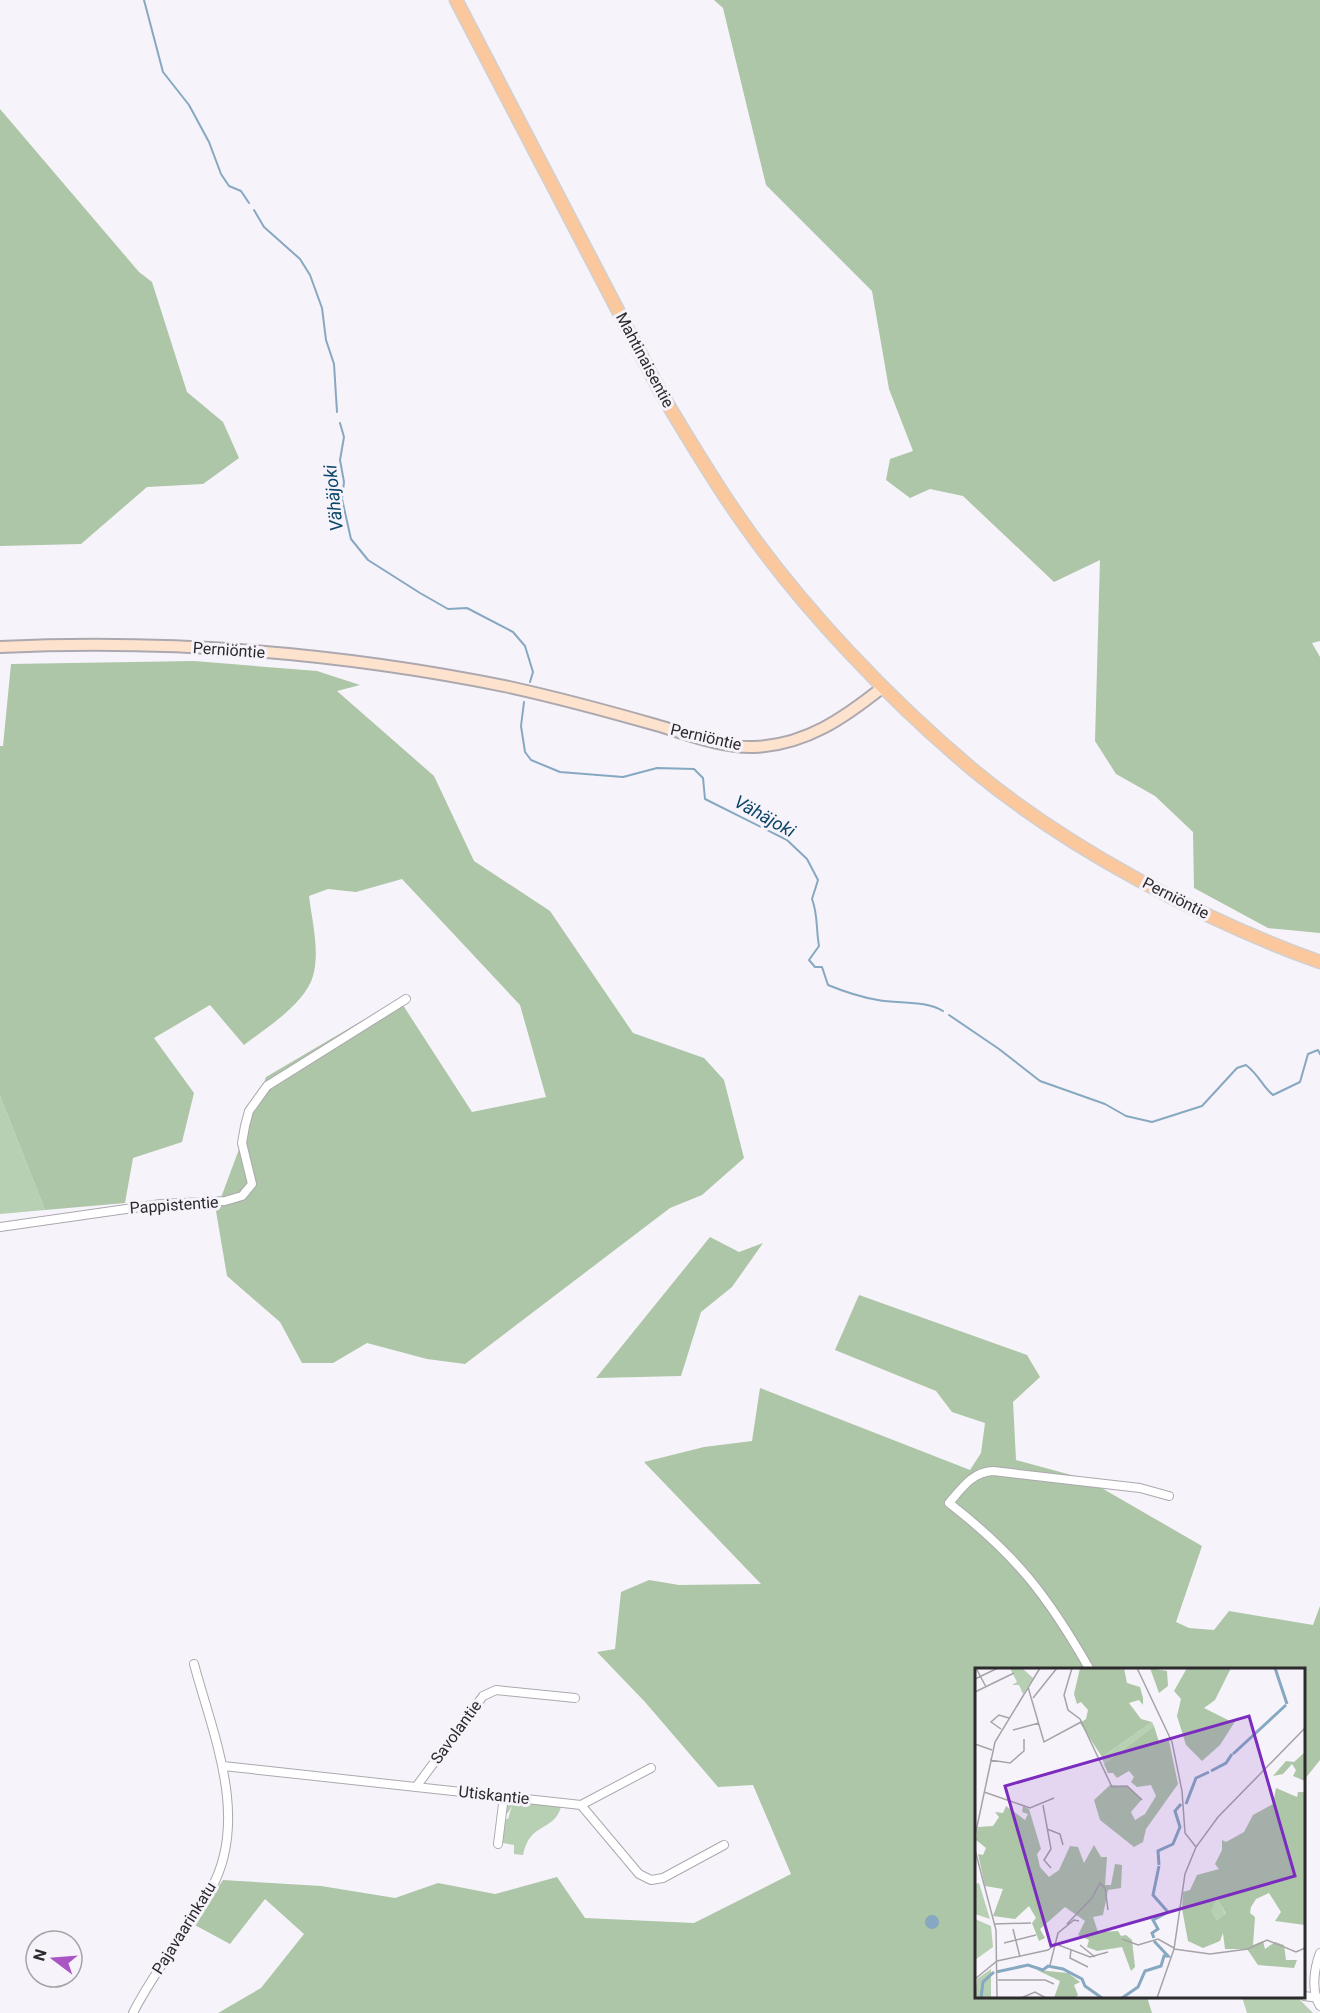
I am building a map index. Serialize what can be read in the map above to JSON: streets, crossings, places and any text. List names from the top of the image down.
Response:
{
  "streets": {
    "main road": ["Mahtinaisentie", "Perniöntie"],
    "street": [
      "Pappistentie",
      "Savolantie",
      "Utiskantie",
      "Pajavaarinkatu"
    ]
  },
  "crossings": [
    ["Mahtinaisentie", "Perniöntie"],
    ["Savolantie", "Utiskantie"],
    ["Utiskantie", "Pajavaarinkatu"]
  ],
  "water": ["Vähäjoki"],
  "north": "left"
}
